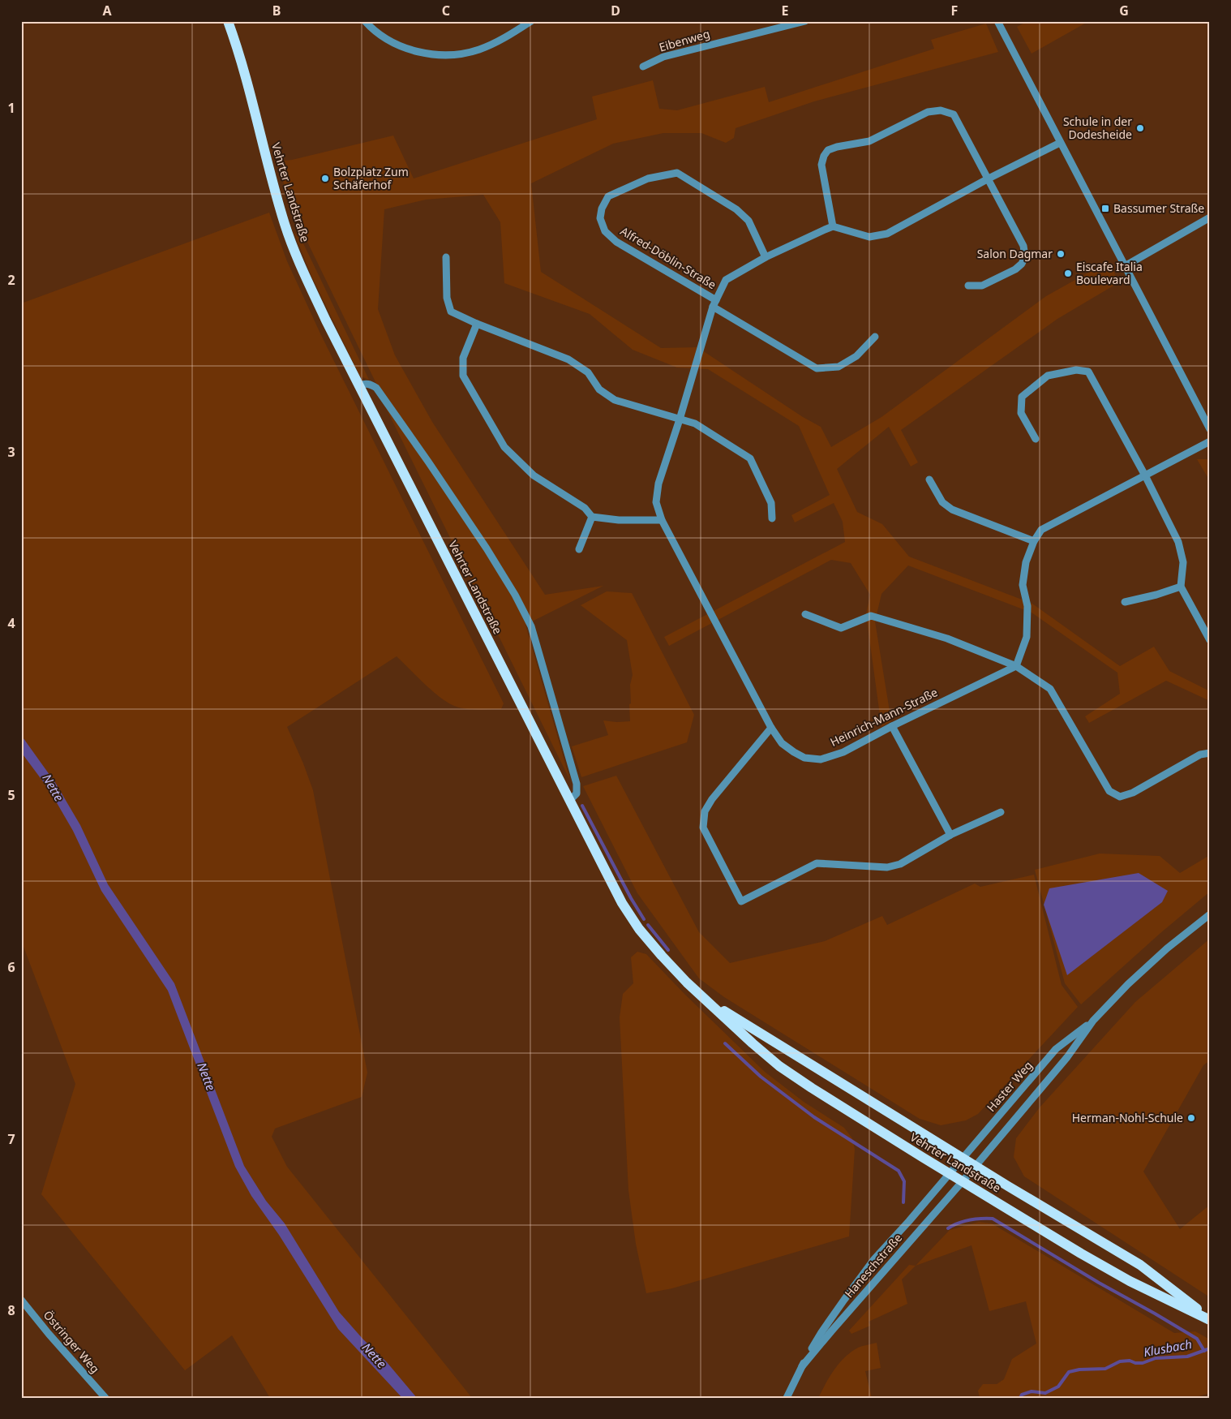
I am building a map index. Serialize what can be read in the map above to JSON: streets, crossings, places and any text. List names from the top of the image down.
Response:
{
  "streets": {
    "main road": ["Vehrter Landstraße"],
    "street": [
      "Eibenweg",
      "Alfred-Döblin-Straße",
      "Heinrich-Mann-Straße",
      "Haster Weg",
      "Haneschstraße",
      "Östringer Weg"
    ]
  },
  "crossings": [
    ["Vehrter Landstraße", "Haster Weg"],
    ["Vehrter Landstraße", "Haneschstraße"],
    ["Alfred-Döblin-Straße", "Heinrich-Mann-Straße"],
    ["Haster Weg", "Haneschstraße"]
  ],
  "water": ["Nette", "Klusbach"],
  "places": {
    "other": [
      "Schule in der Dodesheide",
      "Bolzplatz Zum Schäferhof",
      "Salon Dagmar",
      "Eiscafe Italia Boulevard",
      "Herman-Nohl-Schule"
    ],
    "transit": ["Bassumer Straße"]
  },
  "grid": {
    "columns": [
      "A",
      "B",
      "C",
      "D",
      "E",
      "F",
      "G"
    ],
    "rows": [
      "1",
      "2",
      "3",
      "4",
      "5",
      "6",
      "7",
      "8"
    ]
  }
}
